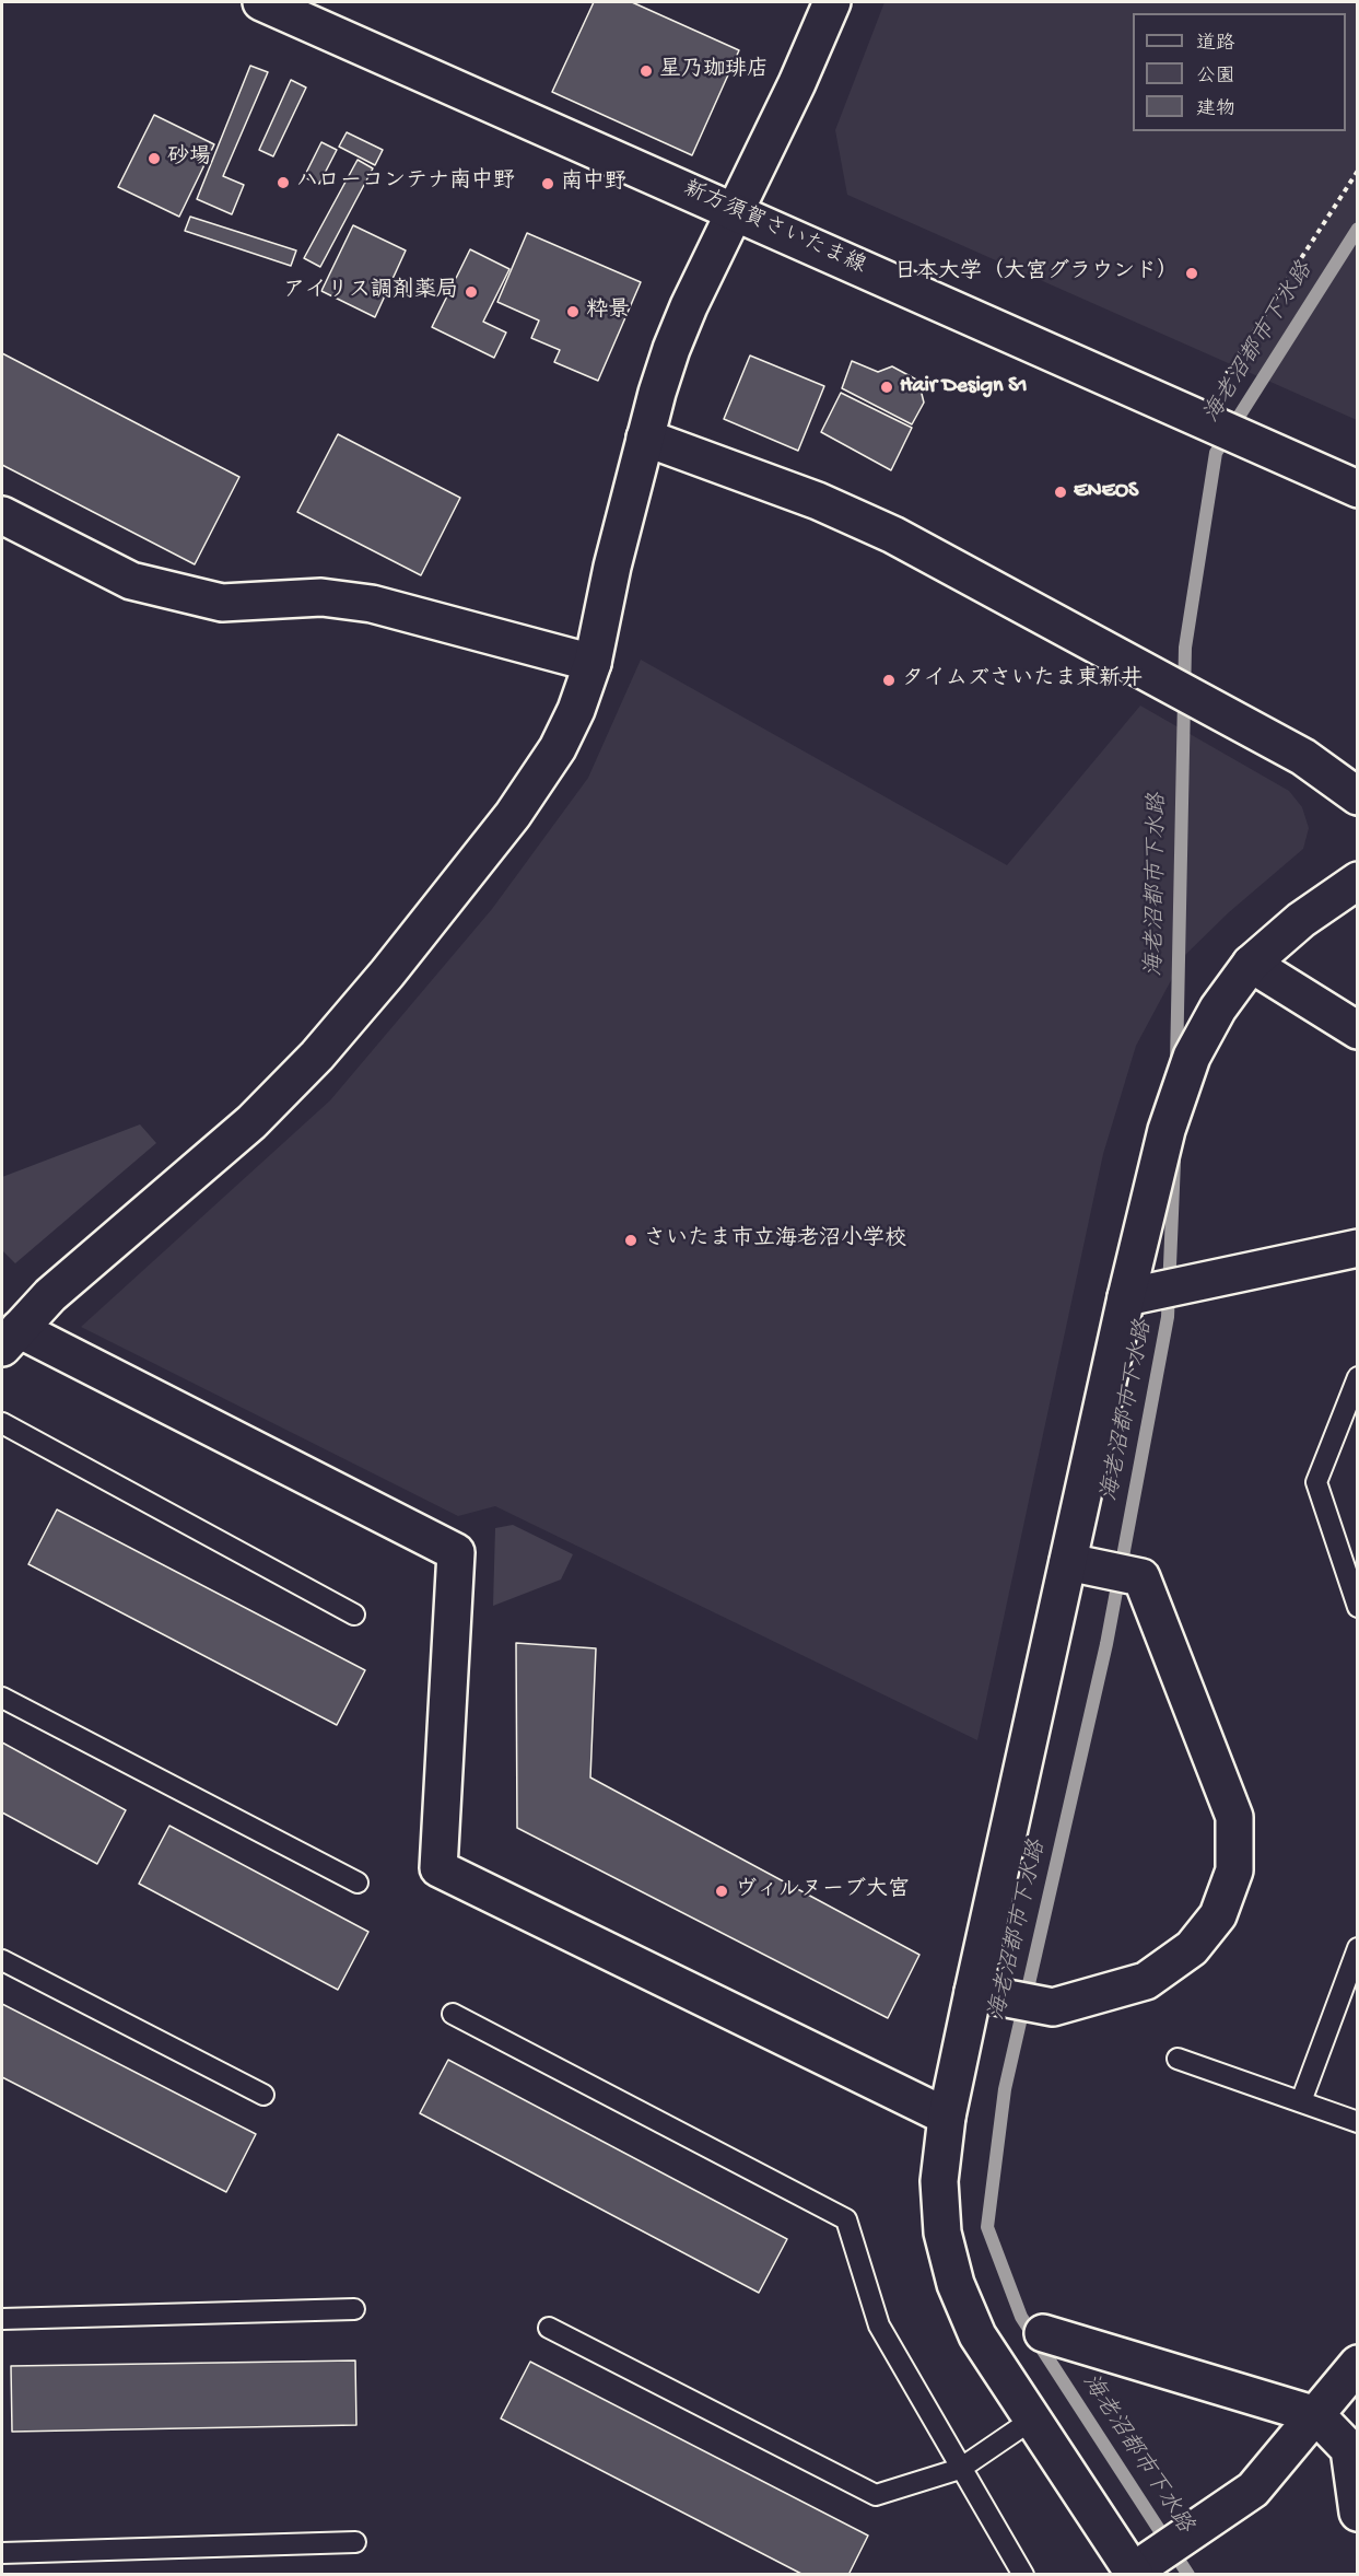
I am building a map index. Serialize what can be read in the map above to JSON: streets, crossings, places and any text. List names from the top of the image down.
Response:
{
  "streets": {
    "street": ["新方須賀さいたま線"]
  },
  "water": ["海老沼都市下水路"],
  "places": [
    "星乃珈琲店",
    "砂場",
    "ハローコンテナ南中野",
    "南中野",
    "日本大学（大宮グラウンド）",
    "アイリス調剤薬局",
    "粋景",
    "Hair Design S1",
    "ENEOS",
    "タイムズさいたま東新井",
    "さいたま市立海老沼小学校",
    "ヴィルヌーブ大宮"
  ],
  "legend": ["道路", "公園", "建物"]
}
